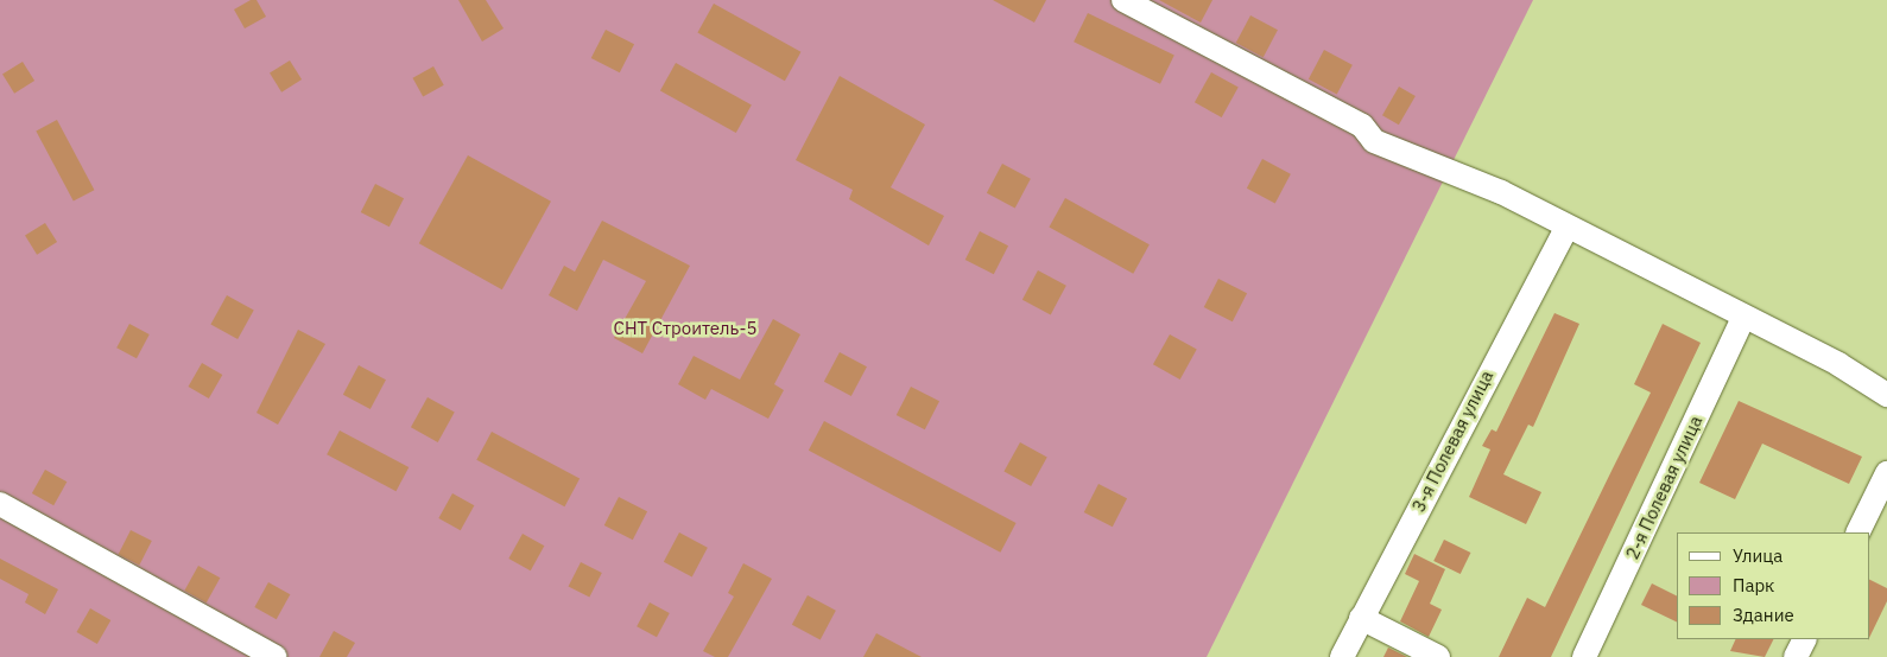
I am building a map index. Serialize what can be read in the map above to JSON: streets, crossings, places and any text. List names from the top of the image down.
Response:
{
  "streets": {
    "street": ["3-я Полевая улица", "2-я Полевая улица"]
  },
  "parks": ["СНТ Строитель-5"],
  "legend": ["Улица", "Парк", "Здание"]
}
